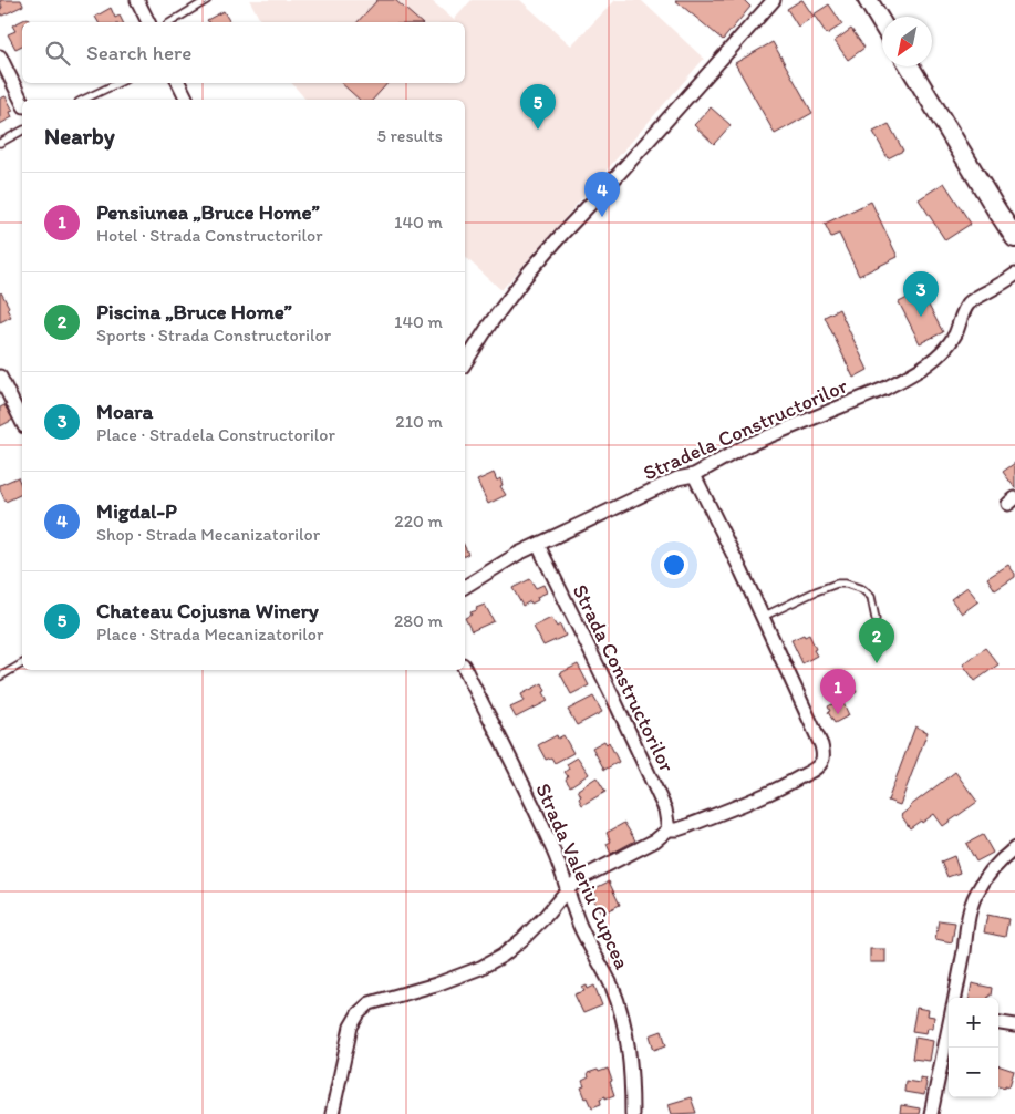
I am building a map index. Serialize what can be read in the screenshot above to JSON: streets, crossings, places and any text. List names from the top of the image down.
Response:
{
  "streets": {
    "street": ["Stradela Constructorilor", "Strada Constructorilor", "Strada Valeriu Cupcea"]
  },
  "crossings": [
    ["Stradela Constructorilor", "Strada Constructorilor"]
  ],
  "north": "bottom left",
  "page": {
    "search": "Search here",
    "pins": [
      "5",
      "4",
      "3",
      "2",
      "1"
    ],
    "heading": ["Nearby", "5 results"],
    "list": [
      {
        "mark": "1",
        "name": "Pensiunea „Bruce Home”",
        "note": "Hotel · Strada Constructorilor",
        "value": "140 m"
      },
      {
        "mark": "2",
        "name": "Piscina „Bruce Home”",
        "note": "Sports · Strada Constructorilor",
        "value": "140 m"
      },
      {
        "mark": "3",
        "name": "Moara",
        "note": "Place · Stradela Constructorilor",
        "value": "210 m"
      },
      {
        "mark": "4",
        "name": "Migdal-P",
        "note": "Shop · Strada Mecanizatorilor",
        "value": "220 m"
      },
      {
        "mark": "5",
        "name": "Chateau Cojusna Winery",
        "note": "Place · Strada Mecanizatorilor",
        "value": "280 m"
      }
    ],
    "map_buttons": ["+", "−"]
  }
}
